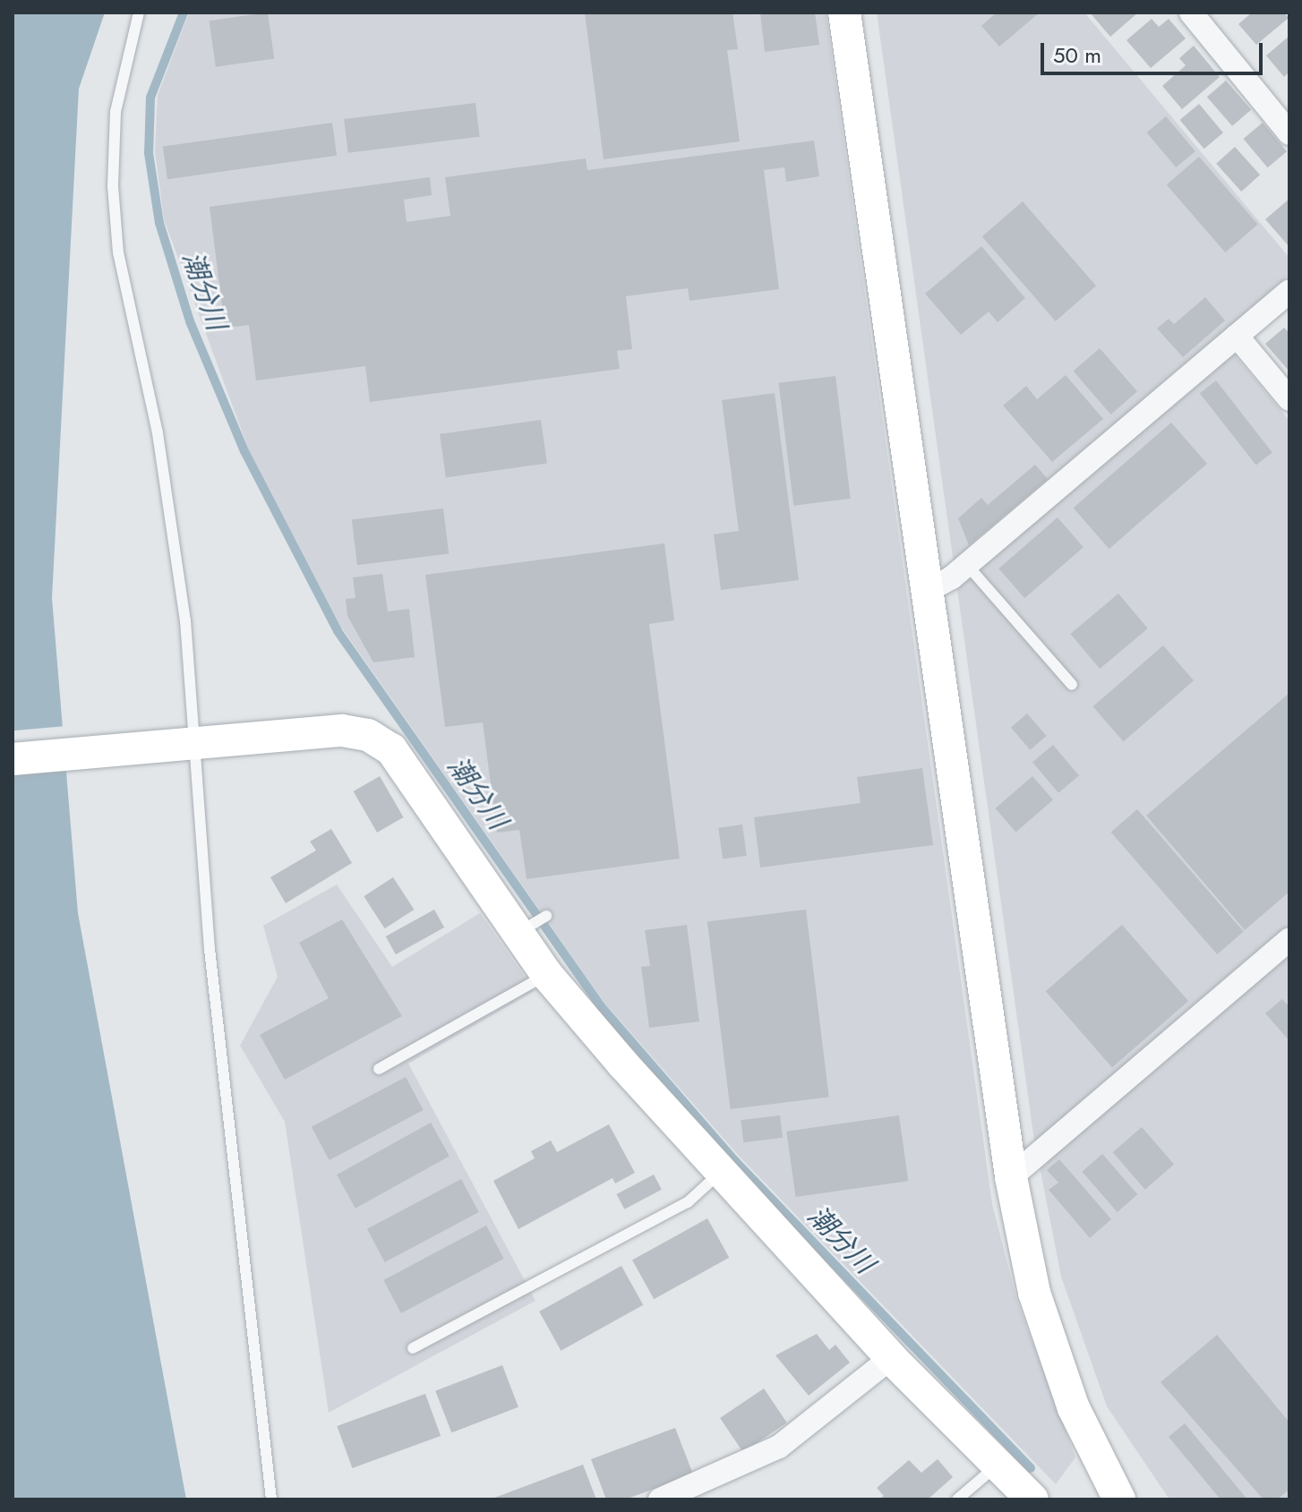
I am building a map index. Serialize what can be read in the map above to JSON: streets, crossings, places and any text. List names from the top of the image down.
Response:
{
  "water": ["潮分川"],
  "scale_bar": "50 m"
}
